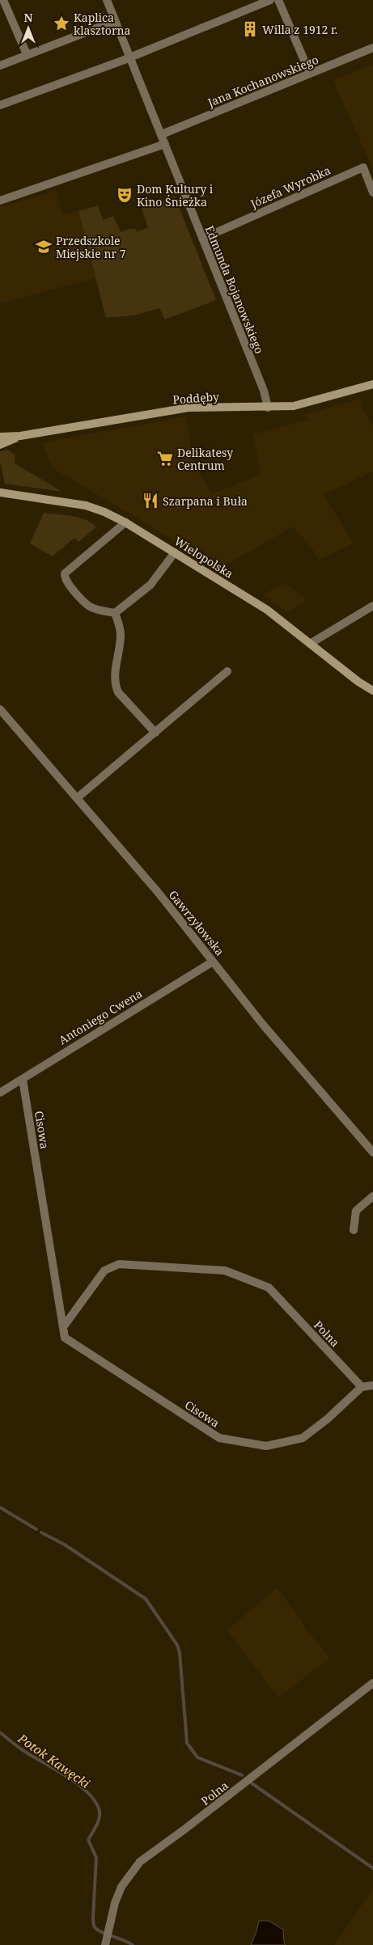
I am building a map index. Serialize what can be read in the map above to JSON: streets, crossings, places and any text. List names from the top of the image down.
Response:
{
  "streets": {
    "street": [
      "Jana Kochanowskiego",
      "Józefa Wyrobka",
      "Edmunda Bojanowskiego",
      "Poddęby",
      "Wielopolska",
      "Gawrzyłowska",
      "Antoniego Cwena",
      "Cisowa",
      "Polna"
    ]
  },
  "crossings": [
    ["Jana Kochanowskiego", "Edmunda Bojanowskiego"],
    ["Józefa Wyrobka", "Edmunda Bojanowskiego"],
    ["Edmunda Bojanowskiego", "Poddęby"],
    ["Gawrzyłowska", "Antoniego Cwena"],
    ["Antoniego Cwena", "Cisowa"],
    ["Cisowa", "Polna"]
  ],
  "water": ["Potok Kawęcki"],
  "places": {
    "place": ["Kaplica klasztorna"],
    "building": ["Willa z 1912 r."],
    "theatre": ["Dom Kultury i Kino Śnieżka"],
    "school or university": ["Przedszkole Miejskie nr 7"],
    "supermarket": ["Delikatesy Centrum"],
    "restaurant": ["Szarpana i Buła"]
  },
  "north": "top"
}
